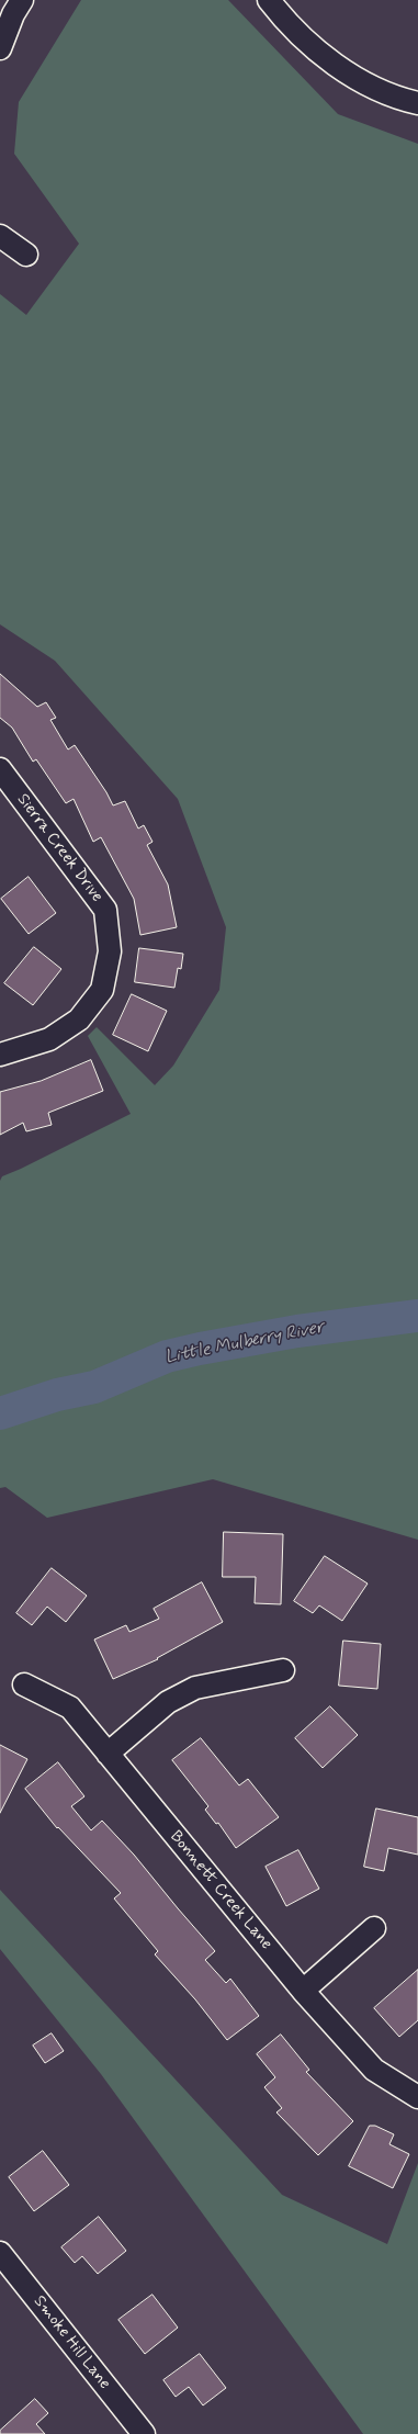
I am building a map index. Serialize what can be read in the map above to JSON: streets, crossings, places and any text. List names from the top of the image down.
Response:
{
  "streets": {
    "street": ["Sierra Creek Drive", "Bonnett Creek Lane", "Smoke Hill Lane"]
  },
  "water": ["Little Mulberry River"]
}
